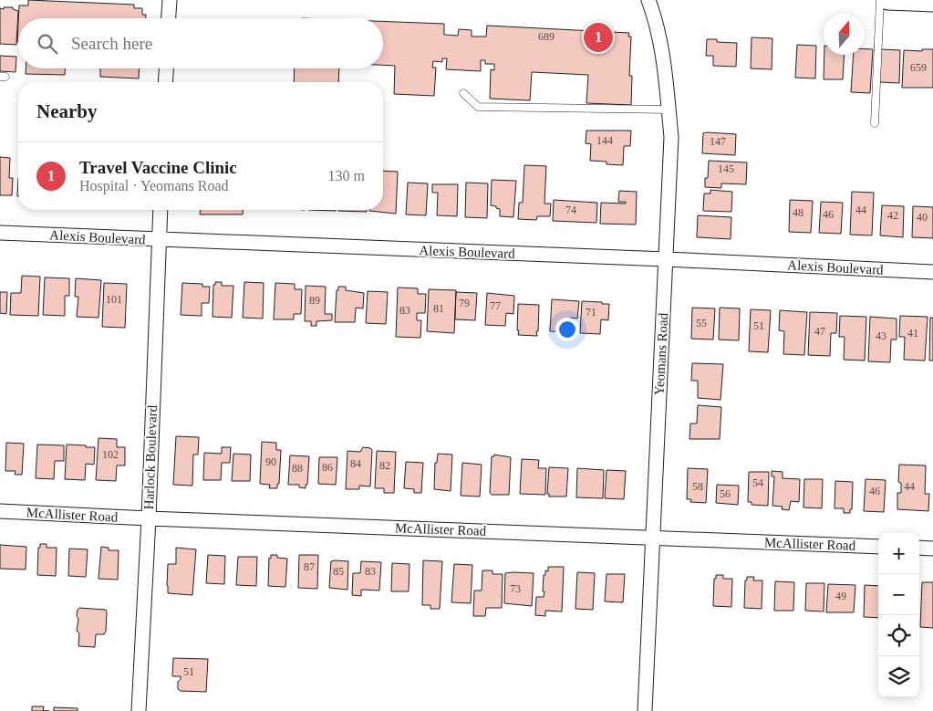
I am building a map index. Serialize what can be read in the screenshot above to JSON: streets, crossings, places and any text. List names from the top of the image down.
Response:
{
  "streets": {
    "street": [
      "Alexis Boulevard",
      "Yeomans Road",
      "Harlock Boulevard",
      "McAllister Road"
    ]
  },
  "crossings": [
    ["Alexis Boulevard", "Yeomans Road"],
    ["Alexis Boulevard", "Harlock Boulevard"],
    ["Yeomans Road", "McAllister Road"],
    ["Harlock Boulevard", "McAllister Road"]
  ],
  "house_numbers": [
    "689",
    "659",
    "144",
    "147",
    "145",
    "74",
    "44",
    "48",
    "46",
    "42",
    "40",
    "101",
    "89",
    "79",
    "77",
    "81",
    "83",
    "71",
    "55",
    "51",
    "47",
    "41",
    "43",
    "102",
    "90",
    "84",
    "82",
    "86",
    "88",
    "54",
    "58",
    "44",
    "46",
    "56",
    "87",
    "85",
    "83",
    "73",
    "49",
    "51"
  ],
  "north": "top",
  "page": {
    "search": "Search here",
    "pins": "1",
    "heading": "Nearby",
    "list": [
      {
        "mark": "1",
        "name": "Travel Vaccine Clinic",
        "note": "Hospital · Yeomans Road",
        "value": "130 m"
      }
    ],
    "map_buttons": ["+", "−"]
  }
}
